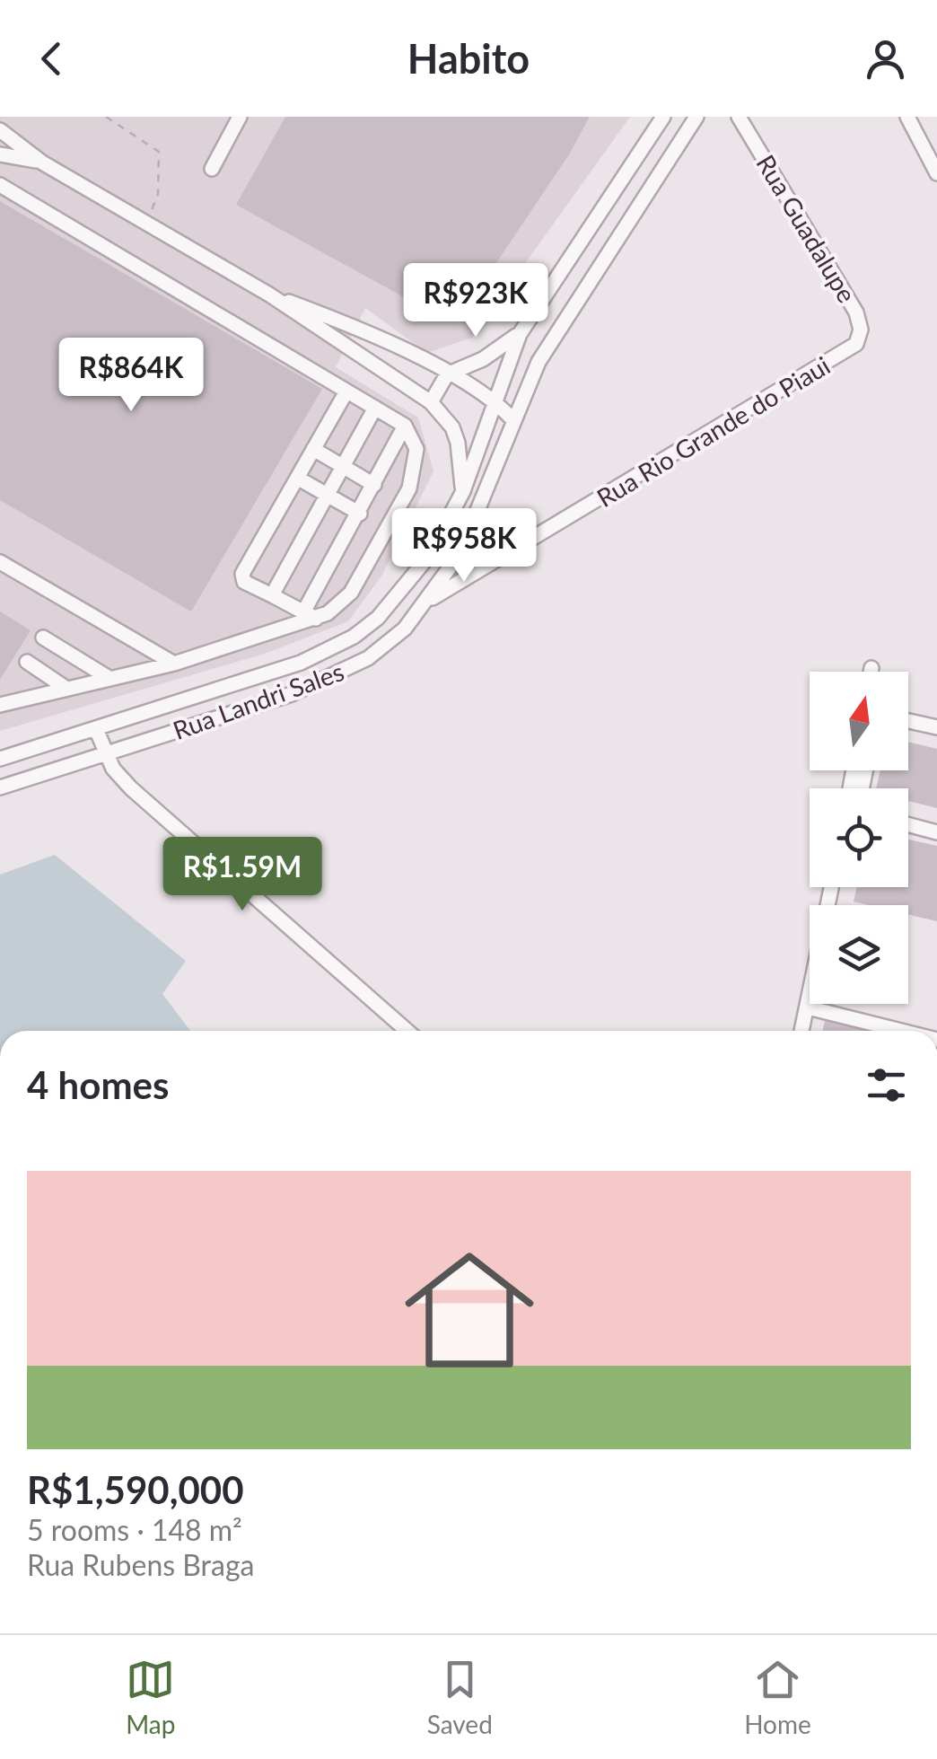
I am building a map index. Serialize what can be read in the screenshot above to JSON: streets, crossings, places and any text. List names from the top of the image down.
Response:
{
  "streets": {
    "street": ["Rua Guadalupe", "Rua Rio Grande do Piaui", "Rua Landri Sales"]
  },
  "crossings": [
    ["Rua Guadalupe", "Rua Rio Grande do Piaui"],
    ["Rua Rio Grande do Piaui", "Rua Landri Sales"]
  ],
  "north": "top",
  "page": {
    "header": "Habito",
    "price": [
      "R$923K",
      "R$864K",
      "R$958K",
      "R$1.59M"
    ],
    "heading": "4 homes",
    "list": [
      {
        "name": "R$1,590,000",
        "note": "5 rooms · 148 m² · Rua Rubens Braga"
      }
    ],
    "tabs": ["Map", "Saved", "Home"]
  }
}
